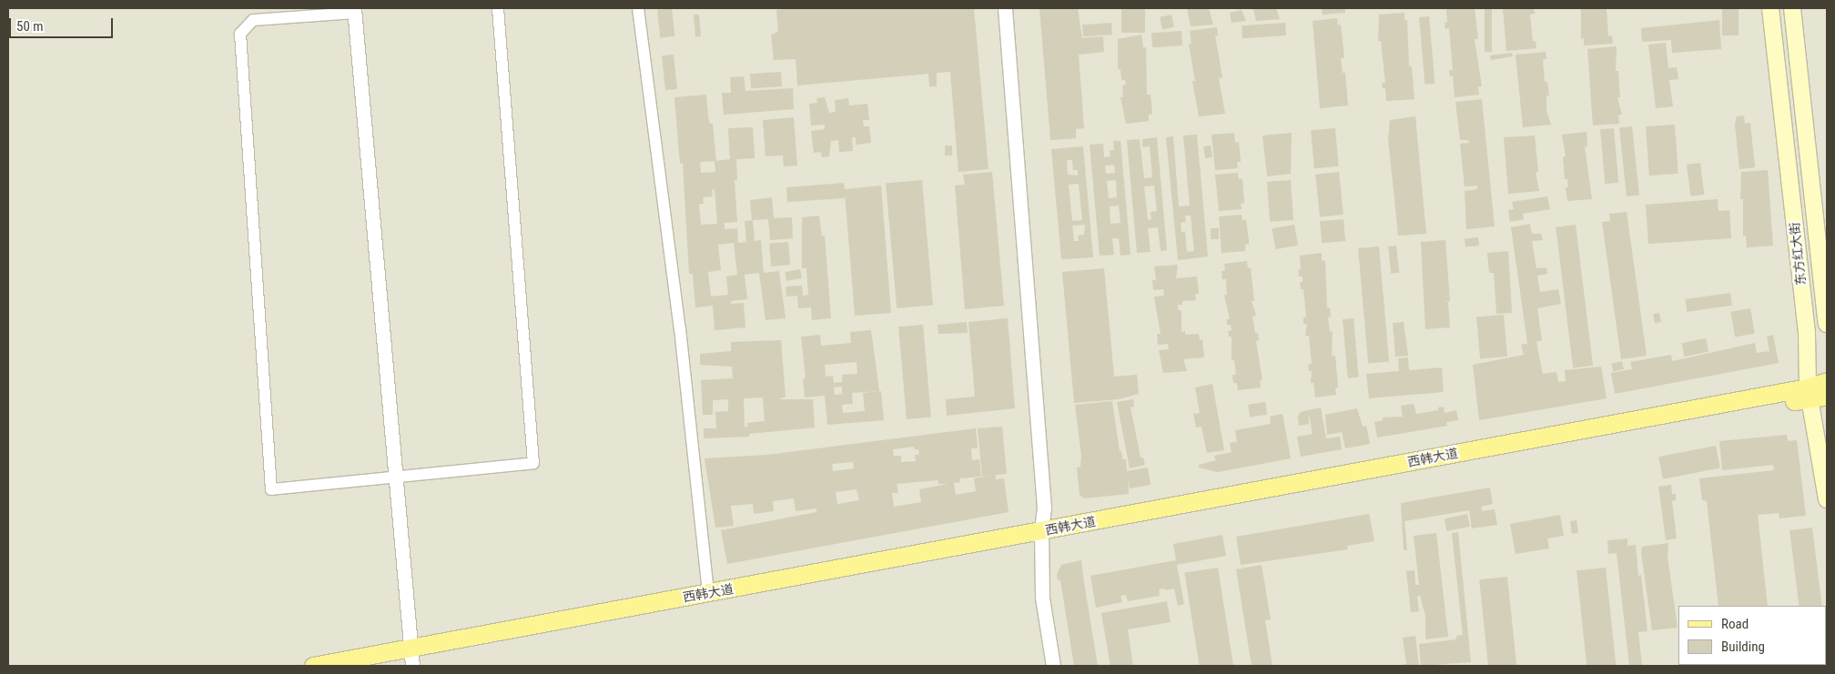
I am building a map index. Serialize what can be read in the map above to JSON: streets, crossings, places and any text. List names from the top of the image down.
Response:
{
  "streets": {
    "main road": ["东方红大街", "西韩大道"]
  },
  "crossings": [
    ["东方红大街", "西韩大道"]
  ],
  "legend": ["Road", "Building"],
  "scale_bar": "50 m"
}
